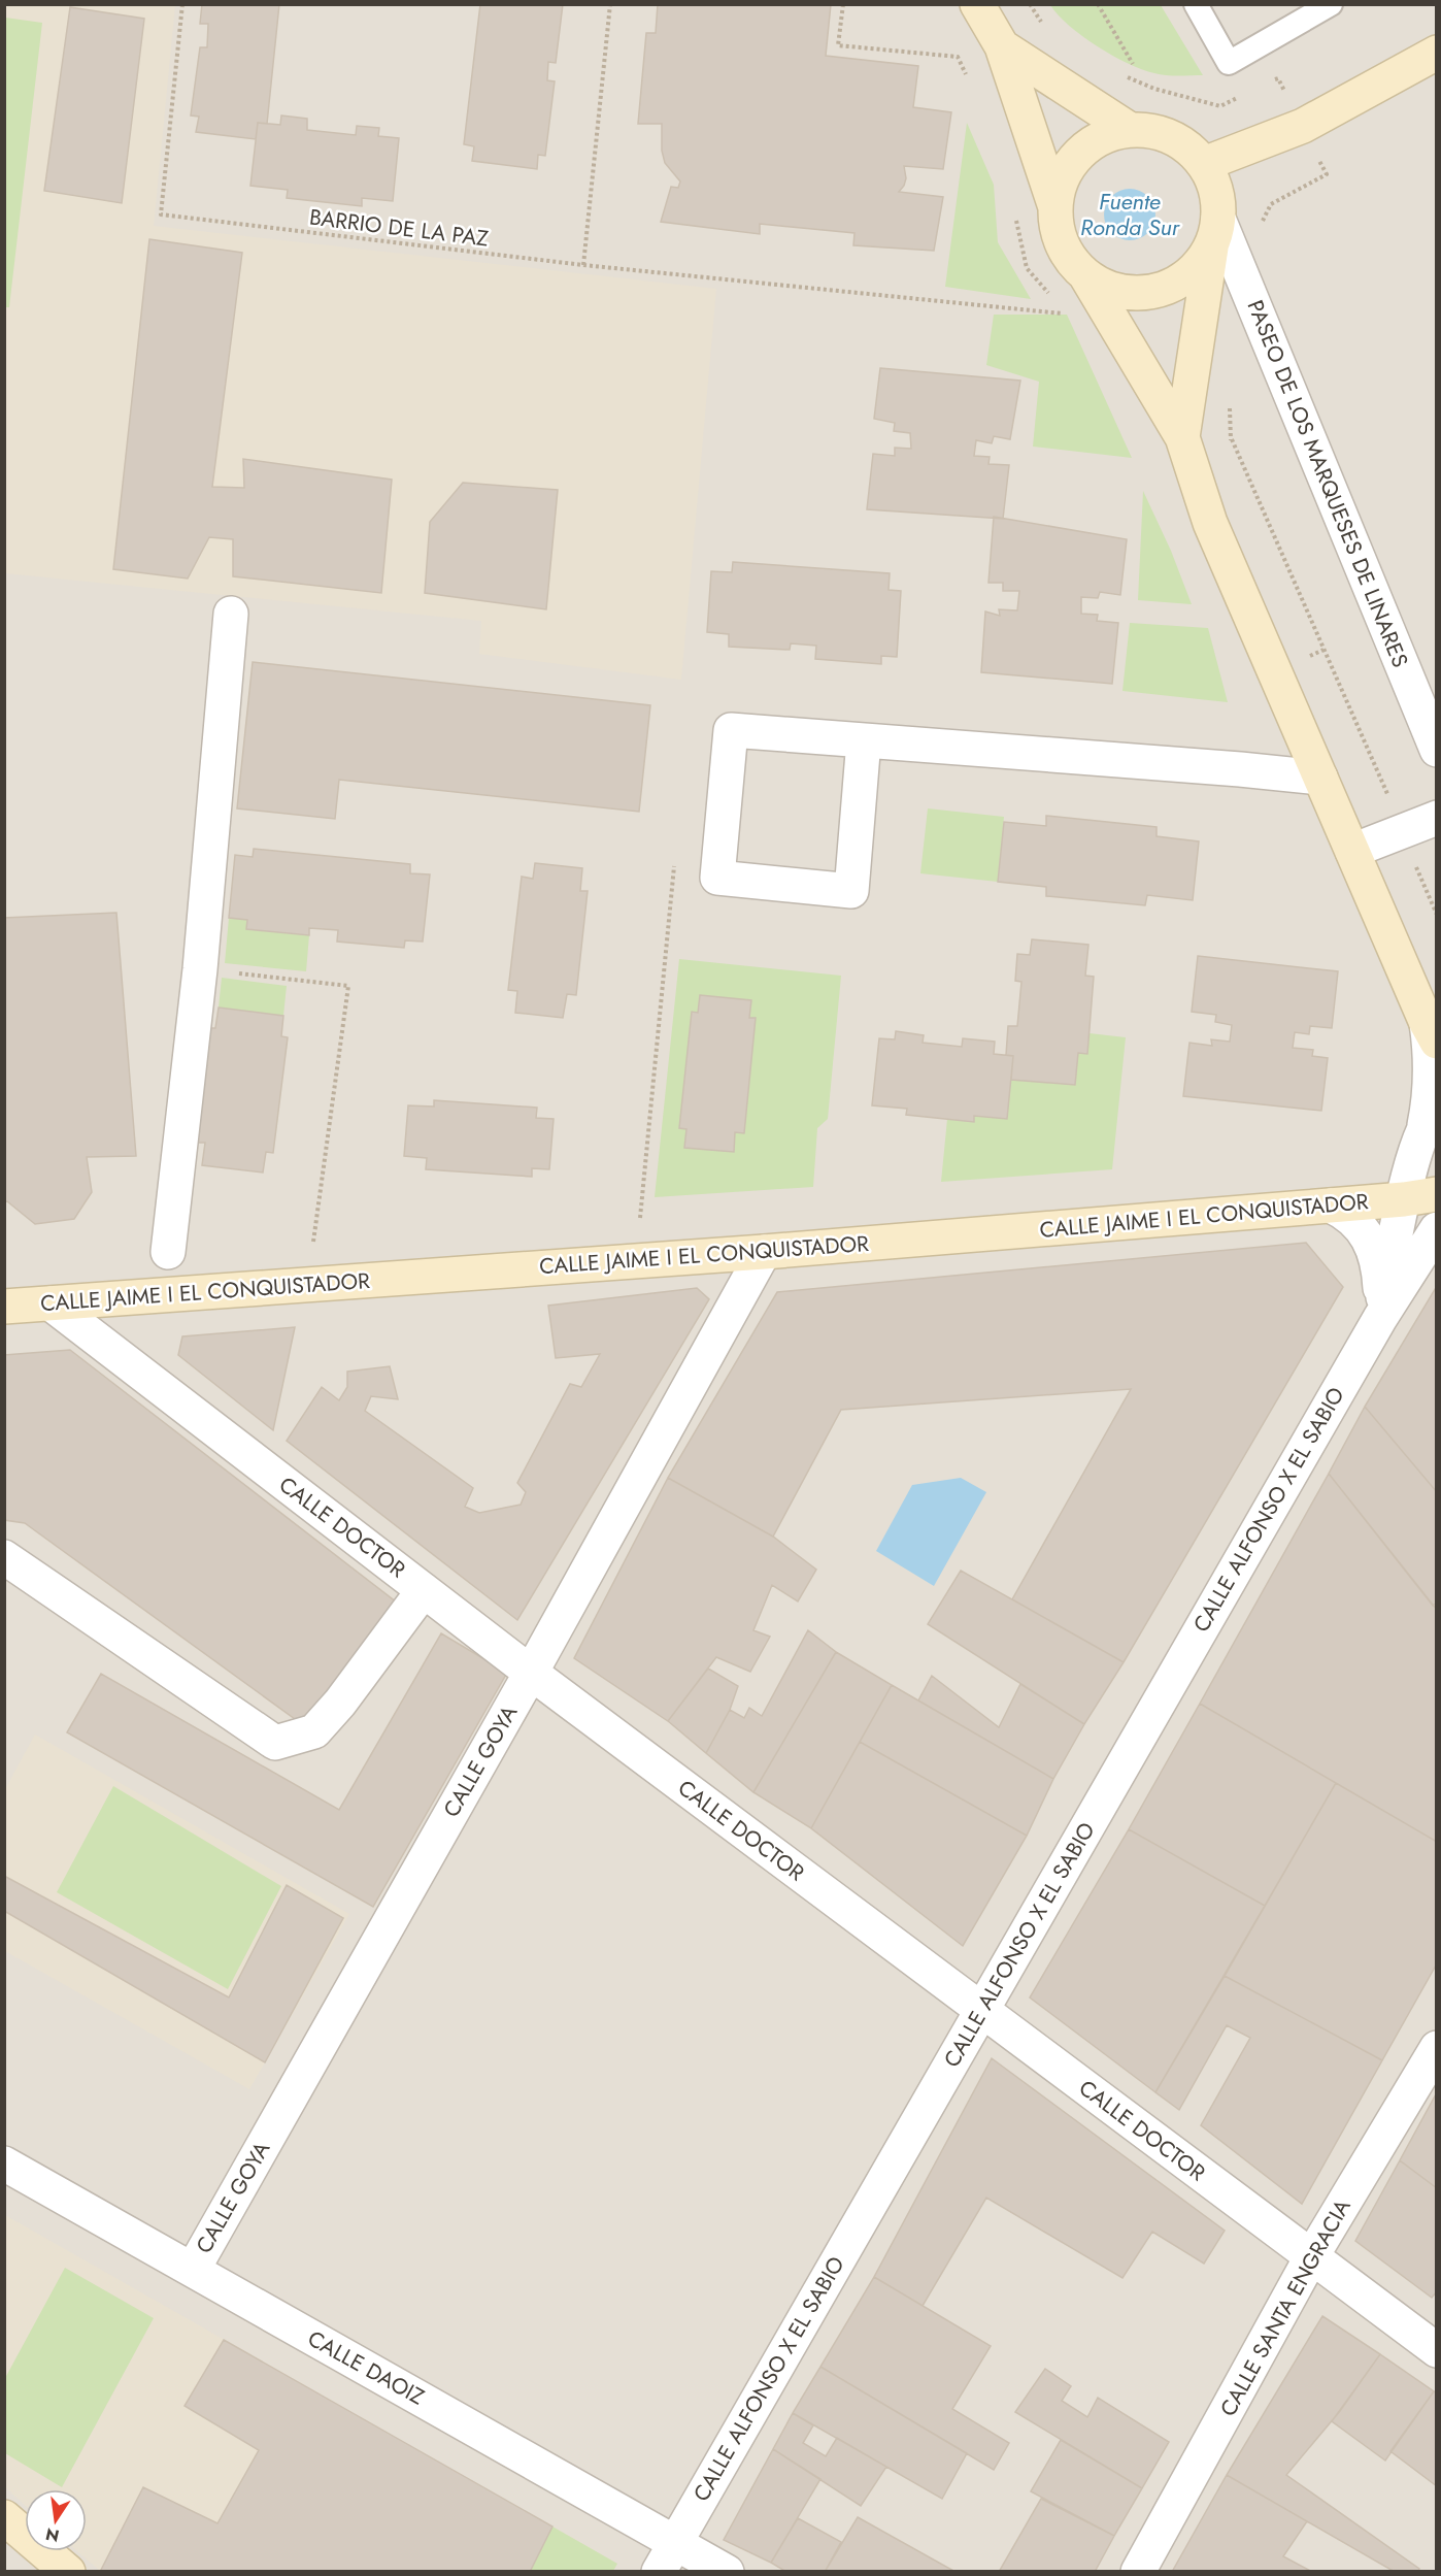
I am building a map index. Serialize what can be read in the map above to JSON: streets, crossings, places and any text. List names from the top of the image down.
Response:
{
  "streets": {
    "street": [
      "PASEO DE LOS MARQUESES DE LINARES",
      "CALLE JAIME I EL CONQUISTADOR",
      "CALLE ALFONSO X EL SABIO",
      "CALLE DOCTOR",
      "CALLE GOYA",
      "CALLE SANTA ENGRACIA",
      "CALLE DAOIZ"
    ],
    "path": ["BARRIO DE LA PAZ"]
  },
  "crossings": [
    ["CALLE JAIME I EL CONQUISTADOR", "CALLE DOCTOR"],
    ["CALLE JAIME I EL CONQUISTADOR", "CALLE GOYA"],
    ["CALLE ALFONSO X EL SABIO", "CALLE DOCTOR"],
    ["CALLE ALFONSO X EL SABIO", "CALLE DAOIZ"],
    ["CALLE DOCTOR", "CALLE GOYA"],
    ["CALLE DOCTOR", "CALLE SANTA ENGRACIA"],
    ["CALLE GOYA", "CALLE DAOIZ"]
  ],
  "water": ["Fuente Ronda Sur"],
  "north": "bottom"
}
